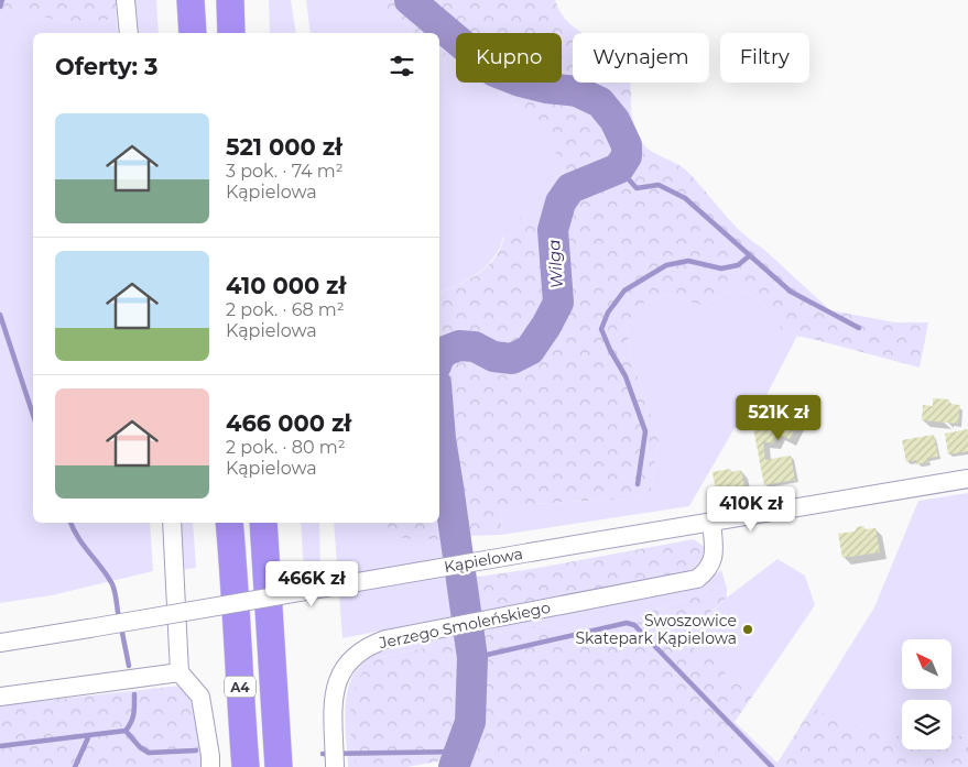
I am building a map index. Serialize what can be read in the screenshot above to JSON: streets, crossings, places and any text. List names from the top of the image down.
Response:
{
  "streets": {
    "highway": ["A4"],
    "street": ["Kąpielowa", "Jerzego Smoleńskiego"]
  },
  "crossings": [
    ["Kąpielowa", "Jerzego Smoleńskiego"]
  ],
  "water": ["Wilga"],
  "places": ["Swoszowice Skatepark Kąpielowa"],
  "north": "top left",
  "page": {
    "chip": ["Kupno", "Wynajem", "Filtry"],
    "heading": "Oferty: 3",
    "list": [
      {
        "name": "521 000 zł",
        "note": "3 pok. · 74 m² · Kąpielowa"
      },
      {
        "name": "410 000 zł",
        "note": "2 pok. · 68 m² · Kąpielowa"
      },
      {
        "name": "466 000 zł",
        "note": "2 pok. · 80 m² · Kąpielowa"
      }
    ],
    "price": ["521K zł", "410K zł", "466K zł"]
  }
}
